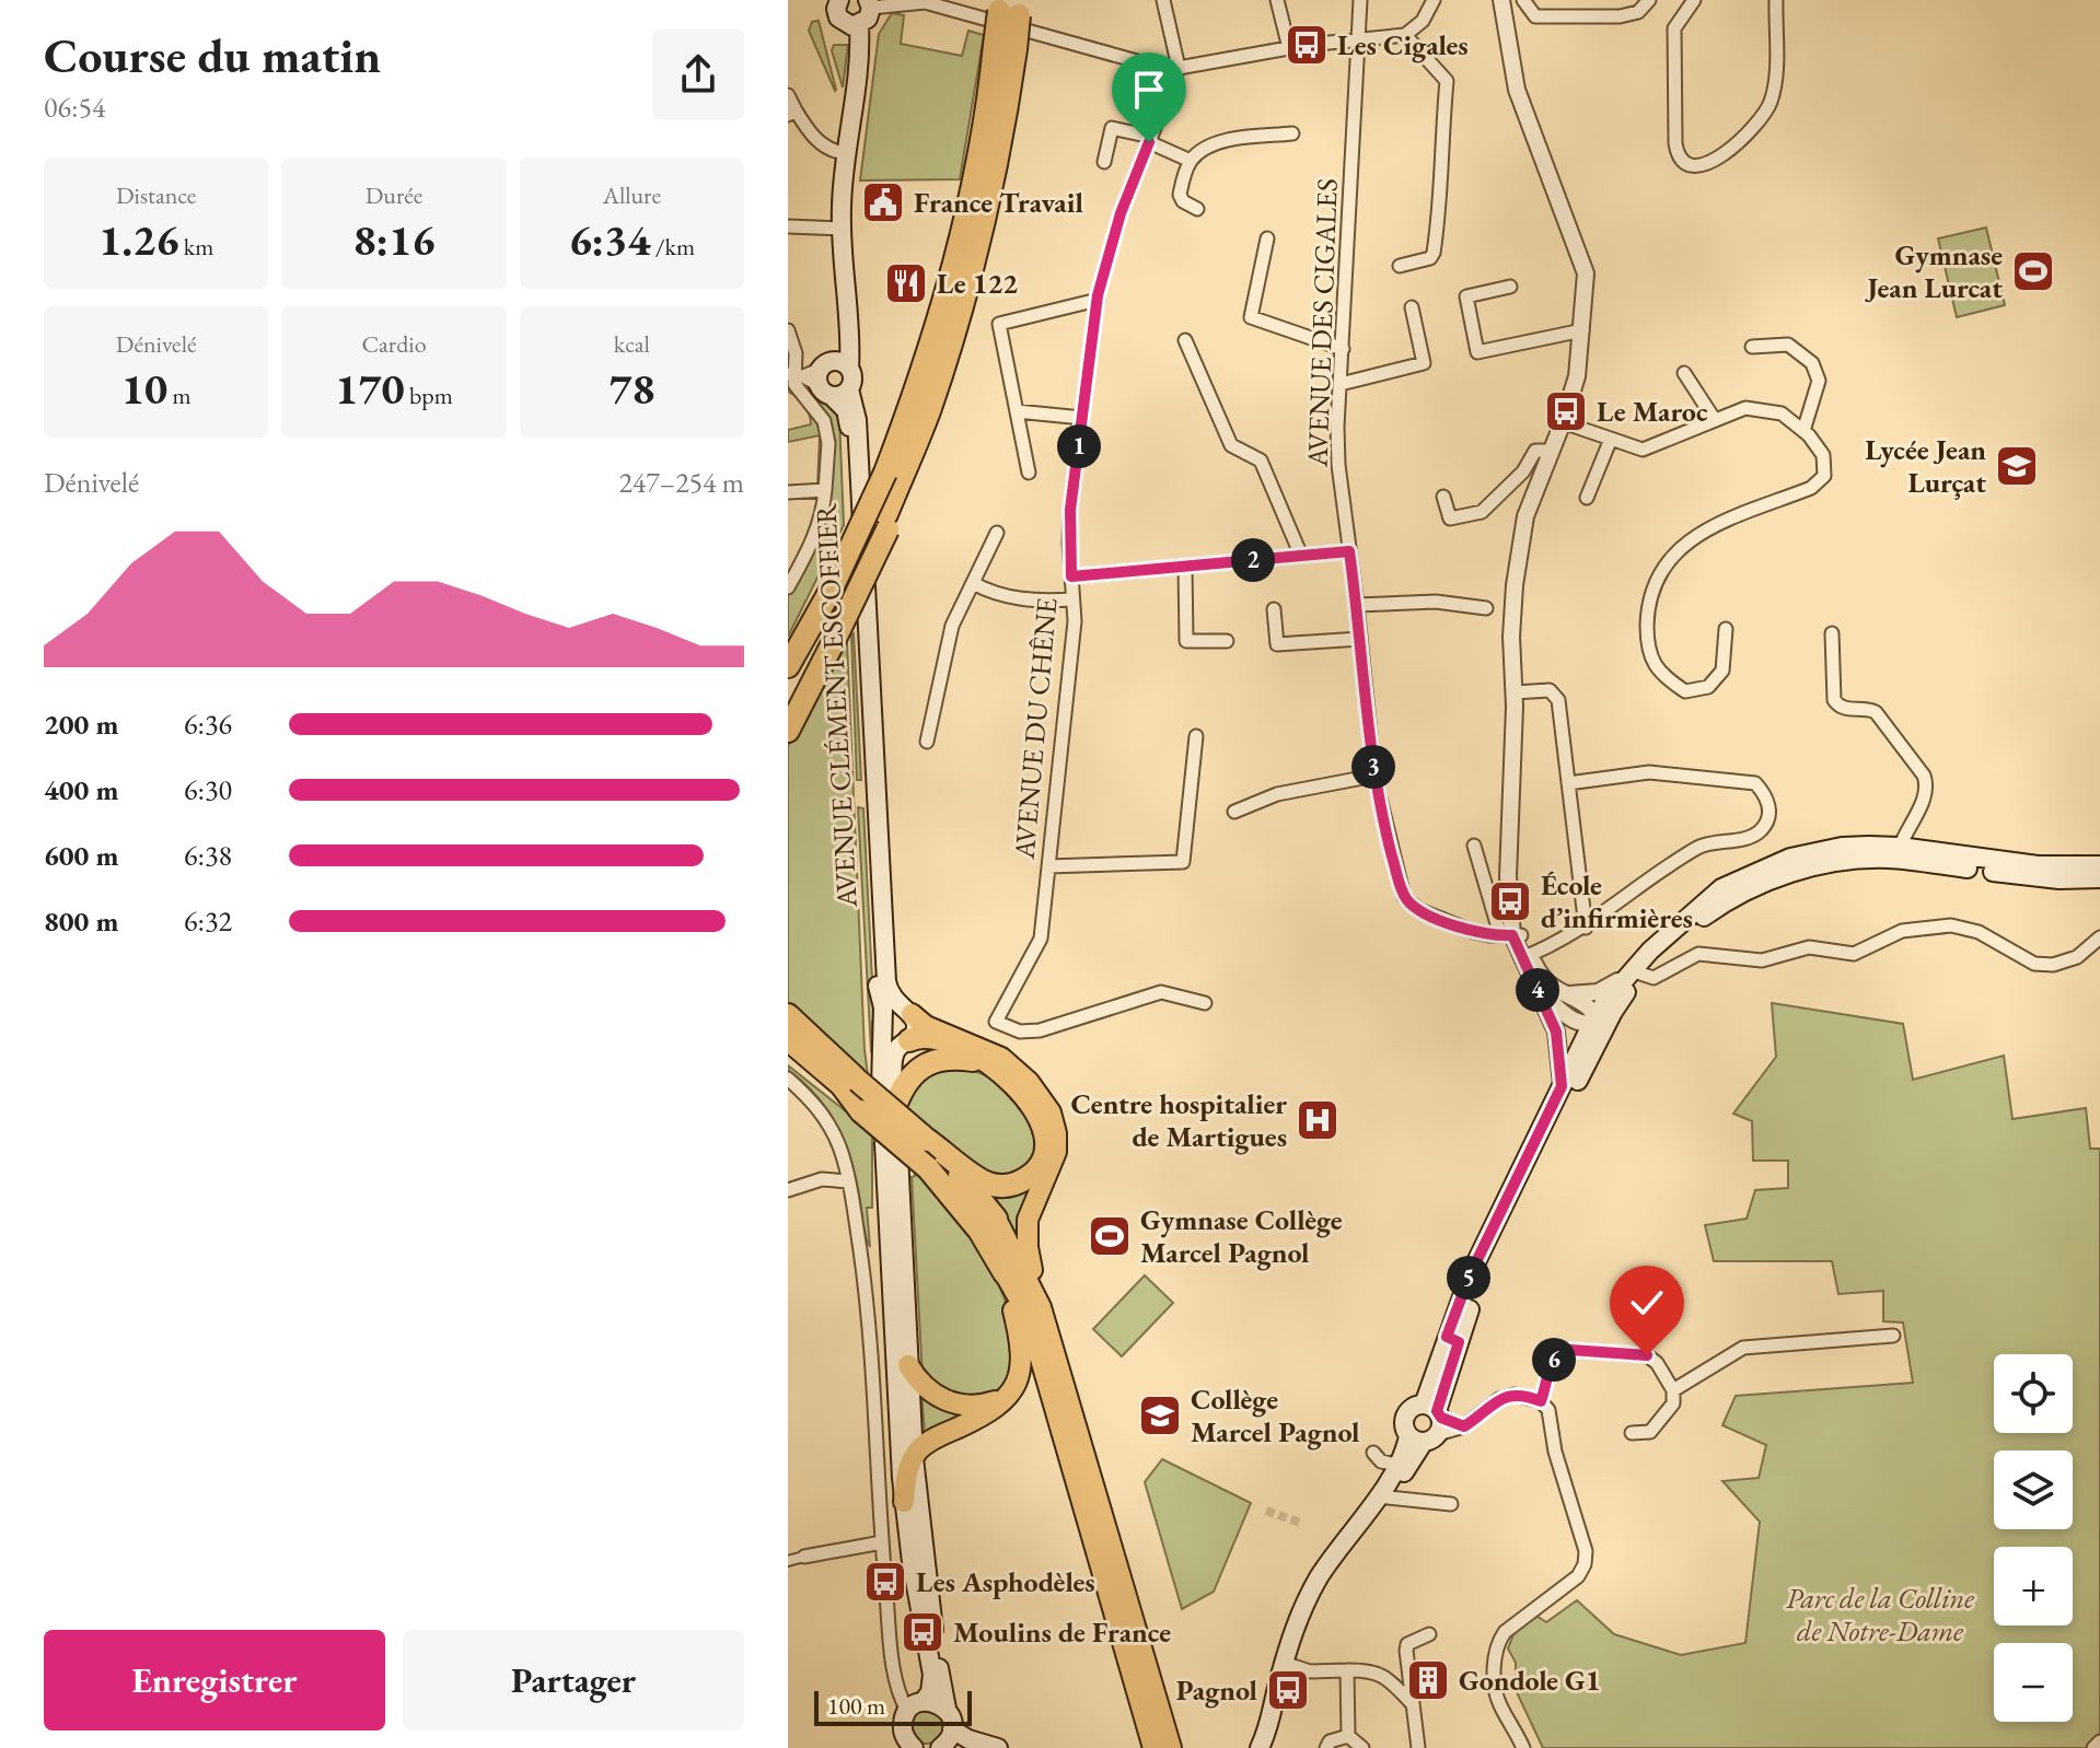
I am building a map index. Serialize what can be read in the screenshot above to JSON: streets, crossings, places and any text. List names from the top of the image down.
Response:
{
  "streets": {
    "main road": ["AVENUE CLÉMENT ESCOFFIER"],
    "street": ["AVENUE DES CIGALES", "AVENUE DU CHÊNE"]
  },
  "parks": ["Parc de la Colline de Notre-Dame"],
  "places": {
    "bus stop": [
      "Les Cigales",
      "Le Maroc",
      "École d’infirmières",
      "Les Asphodèles",
      "Moulins de France",
      "Pagnol"
    ],
    "public building": ["France Travail"],
    "sports": ["Gymnase Jean Lurcat", "Gymnase Collège Marcel Pagnol"],
    "restaurant": ["Le 122"],
    "school or university": ["Lycée Jean Lurçat", "Collège Marcel Pagnol"],
    "hospital": ["Centre hospitalier de Martigues"],
    "building": ["Gondole G1"]
  },
  "scale_bar": "100 m",
  "page": {
    "heading": ["Course du matin", "06:54"],
    "stats": [
      ["Distance", "1.26 km"],
      ["Durée", "8:16"],
      ["Allure", "6:34 /km"],
      ["Dénivelé", "10 m"],
      ["Cardio", "170 bpm"],
      ["kcal", "78"]
    ],
    "pins": [
      "1",
      "2",
      "3",
      "4",
      "5",
      "6"
    ],
    "chart": ["Dénivelé", "247–254 m"],
    "list": [
      {
        "name": "200 m",
        "note": "6:36"
      },
      {
        "name": "400 m",
        "note": "6:30"
      },
      {
        "name": "600 m",
        "note": "6:38"
      },
      {
        "name": "800 m",
        "note": "6:32"
      }
    ],
    "map_buttons": ["+", "−"],
    "buttons": ["Enregistrer", "Partager"],
    "scale": "100 m"
  }
}
